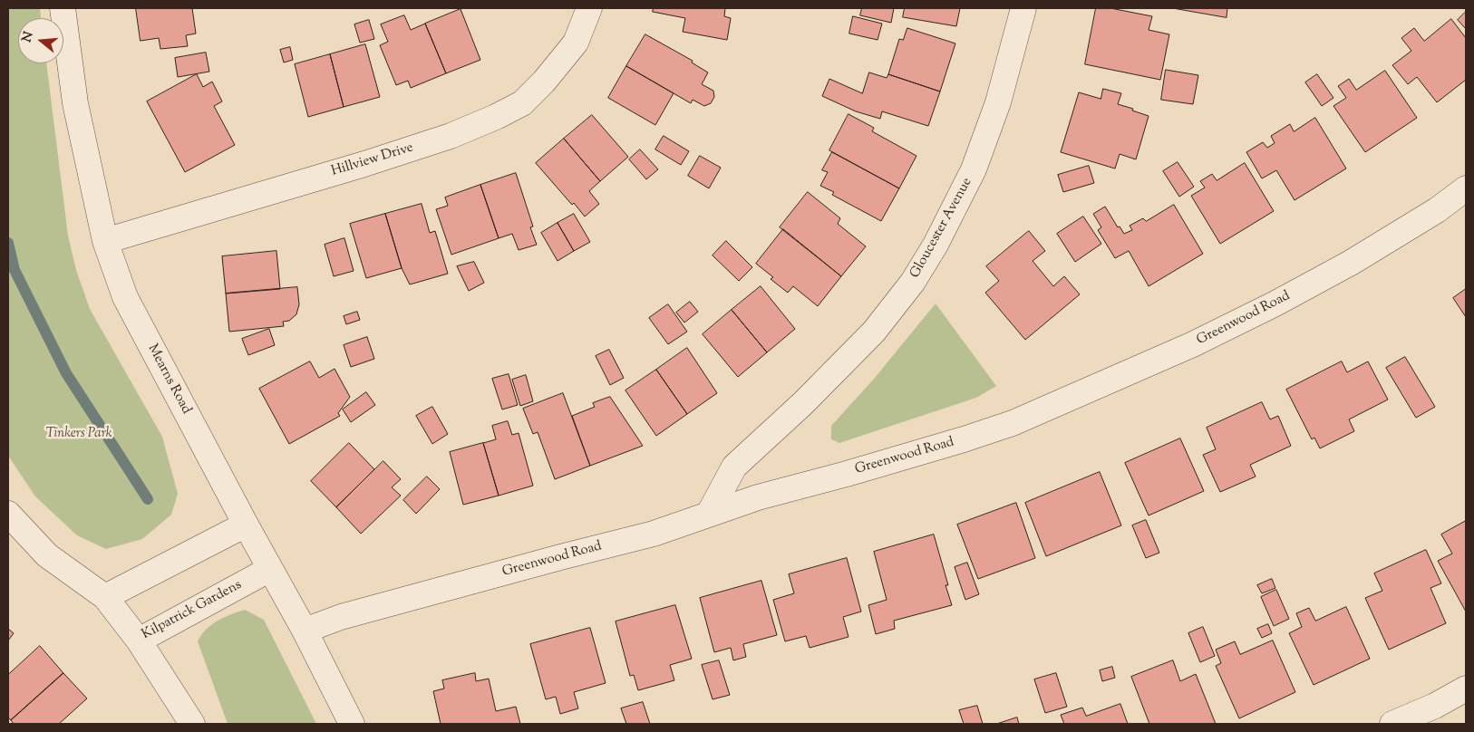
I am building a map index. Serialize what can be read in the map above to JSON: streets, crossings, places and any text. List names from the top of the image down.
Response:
{
  "streets": {
    "street": [
      "Hillview Drive",
      "Gloucester Avenue",
      "Greenwood Road",
      "Mearns Road",
      "Kilpatrick Gardens"
    ]
  },
  "crossings": [
    ["Hillview Drive", "Mearns Road"],
    ["Gloucester Avenue", "Greenwood Road"],
    ["Greenwood Road", "Mearns Road"],
    ["Mearns Road", "Kilpatrick Gardens"]
  ],
  "parks": ["Tinkers Park"],
  "north": "left"
}
